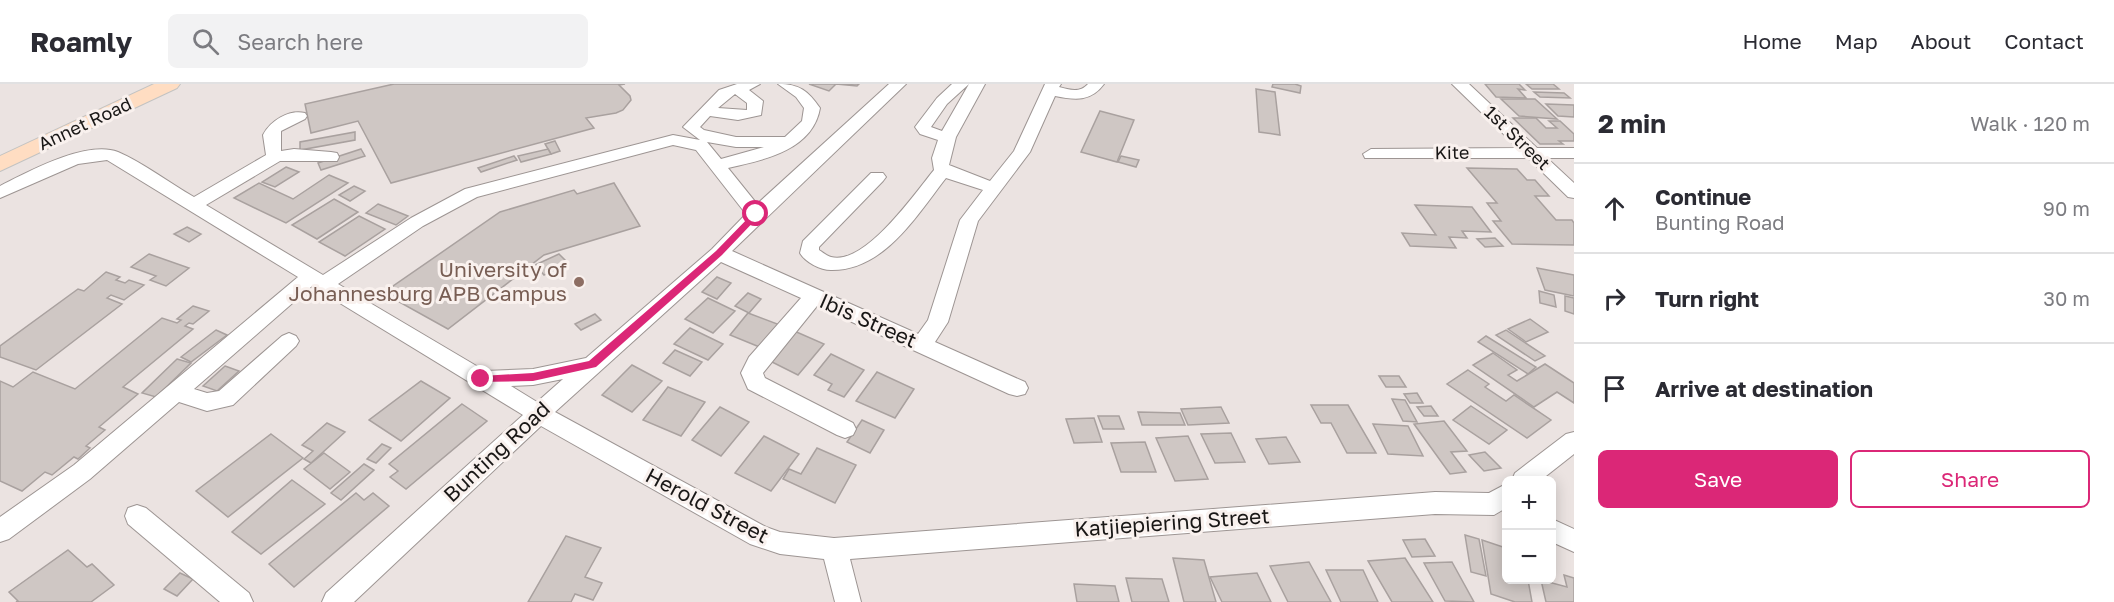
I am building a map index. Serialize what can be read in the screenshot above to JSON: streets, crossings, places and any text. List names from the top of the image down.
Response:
{
  "streets": {
    "main road": ["Annet Road"],
    "street": [
      "1st Street",
      "Kite",
      "Ibis Street",
      "Bunting Road",
      "Herold Street",
      "Katjiepiering Street"
    ]
  },
  "crossings": [
    ["1st Street", "Kite"],
    ["Ibis Street", "Bunting Road"],
    ["Bunting Road", "Herold Street"],
    ["Herold Street", "Katjiepiering Street"]
  ],
  "places": ["University of Johannesburg APB Campus"],
  "page": {
    "header": "Roamly",
    "search": "Search here",
    "nav": [
      "Home",
      "Map",
      "About",
      "Contact"
    ],
    "heading": ["2 min", "Walk · 120 m"],
    "list": [
      ["Continue", "Bunting Road", "90 m"],
      ["Turn right", "30 m"],
      "Arrive at destination"
    ],
    "buttons": ["Save", "Share"],
    "map_buttons": ["+", "−"]
  }
}
